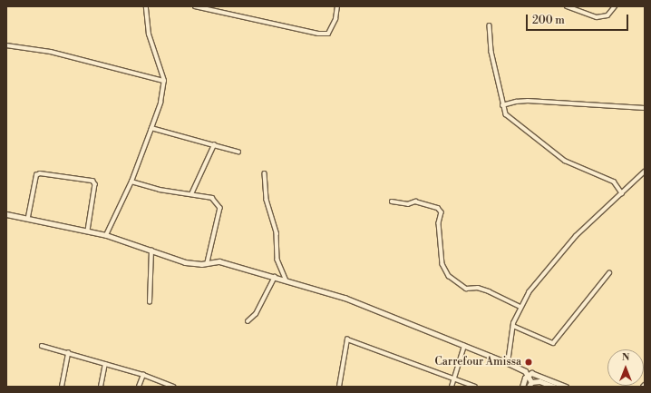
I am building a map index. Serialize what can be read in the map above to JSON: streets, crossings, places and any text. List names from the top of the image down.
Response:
{
  "places": ["Carrefour Amissa"],
  "scale_bar": "200 m",
  "north": "top"
}
